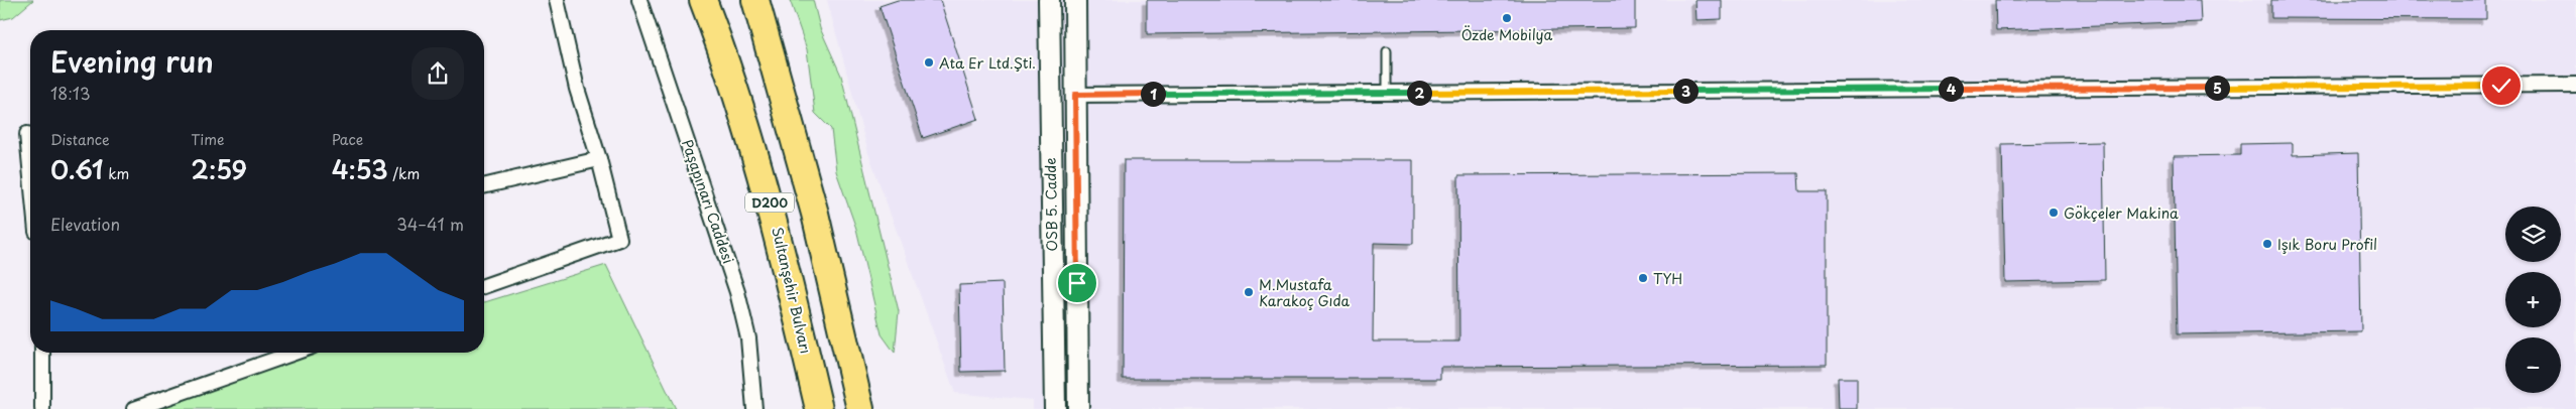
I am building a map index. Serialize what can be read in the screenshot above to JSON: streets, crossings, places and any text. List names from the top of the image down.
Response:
{
  "streets": {
    "highway": ["D200", "Sultanşehir Bulvarı"],
    "street": ["Paşapınarı Caddesi", "OSB 5. Cadde"]
  },
  "places": [
    "Özde Mobilya",
    "Ata Er Ltd.Şti.",
    "Gökçeler Makina",
    "Işık Boru Profil",
    "TYH",
    "M.Mustafa Karakoç Gıda"
  ],
  "page": {
    "heading": ["Evening run", "18:13"],
    "pins": [
      "5",
      "4",
      "3",
      "2",
      "1"
    ],
    "stats": [
      ["Distance", "0.61 km"],
      ["Time", "2:59"],
      ["Pace", "4:53 /km"]
    ],
    "chart": ["Elevation", "34–41 m"],
    "map_buttons": ["+", "−"]
  }
}
